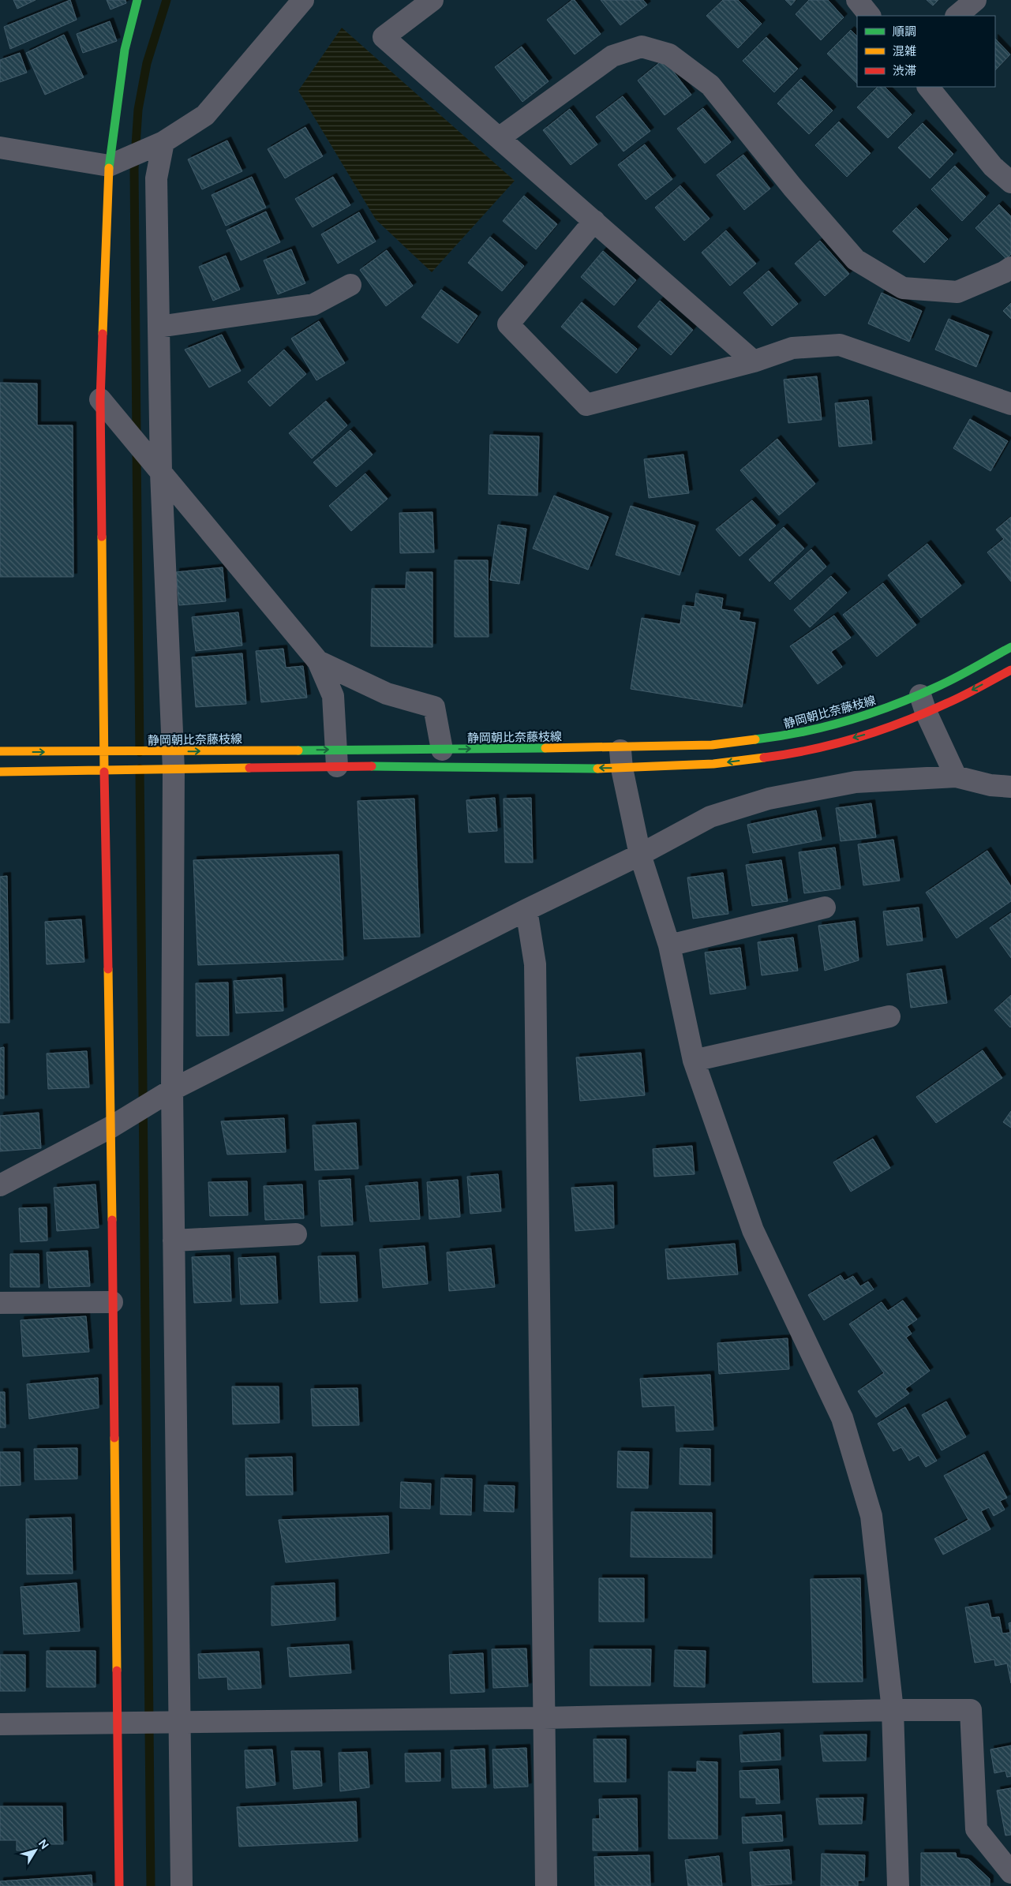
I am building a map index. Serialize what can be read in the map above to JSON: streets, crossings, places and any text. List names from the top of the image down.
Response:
{
  "streets": {
    "main road": ["静岡朝比奈藤枝線"]
  },
  "legend": ["順調", "混雑", "渋滞"],
  "north": "top right"
}
